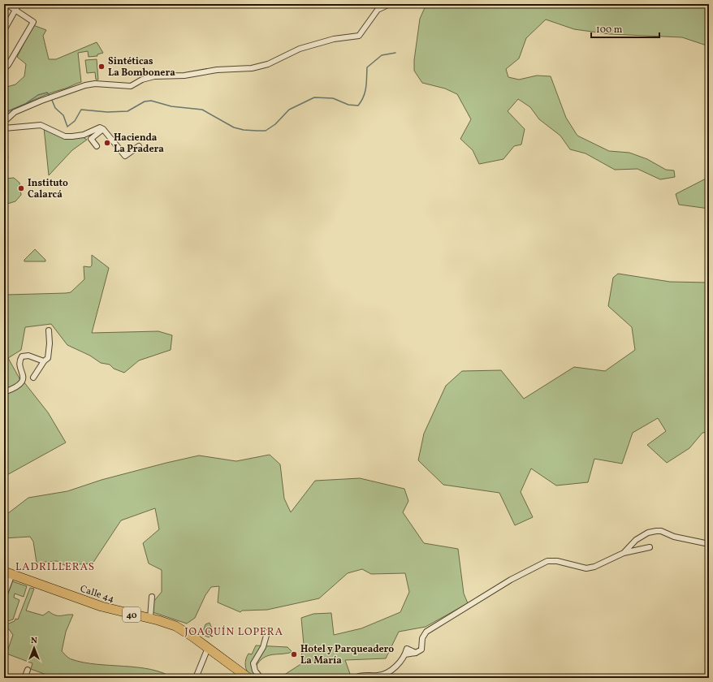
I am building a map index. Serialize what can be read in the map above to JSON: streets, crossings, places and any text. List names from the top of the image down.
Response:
{
  "streets": {
    "highway": ["Calle 44", "40"]
  },
  "districts": ["LADRILLERAS", "JOAQUÍN LOPERA"],
  "places": [
    "Sintéticas La Bombonera",
    "Hacienda La Pradera",
    "Instituto Calarcá",
    "Hotel y Parqueadero La María"
  ],
  "scale_bar": "100 m",
  "north": "top"
}
